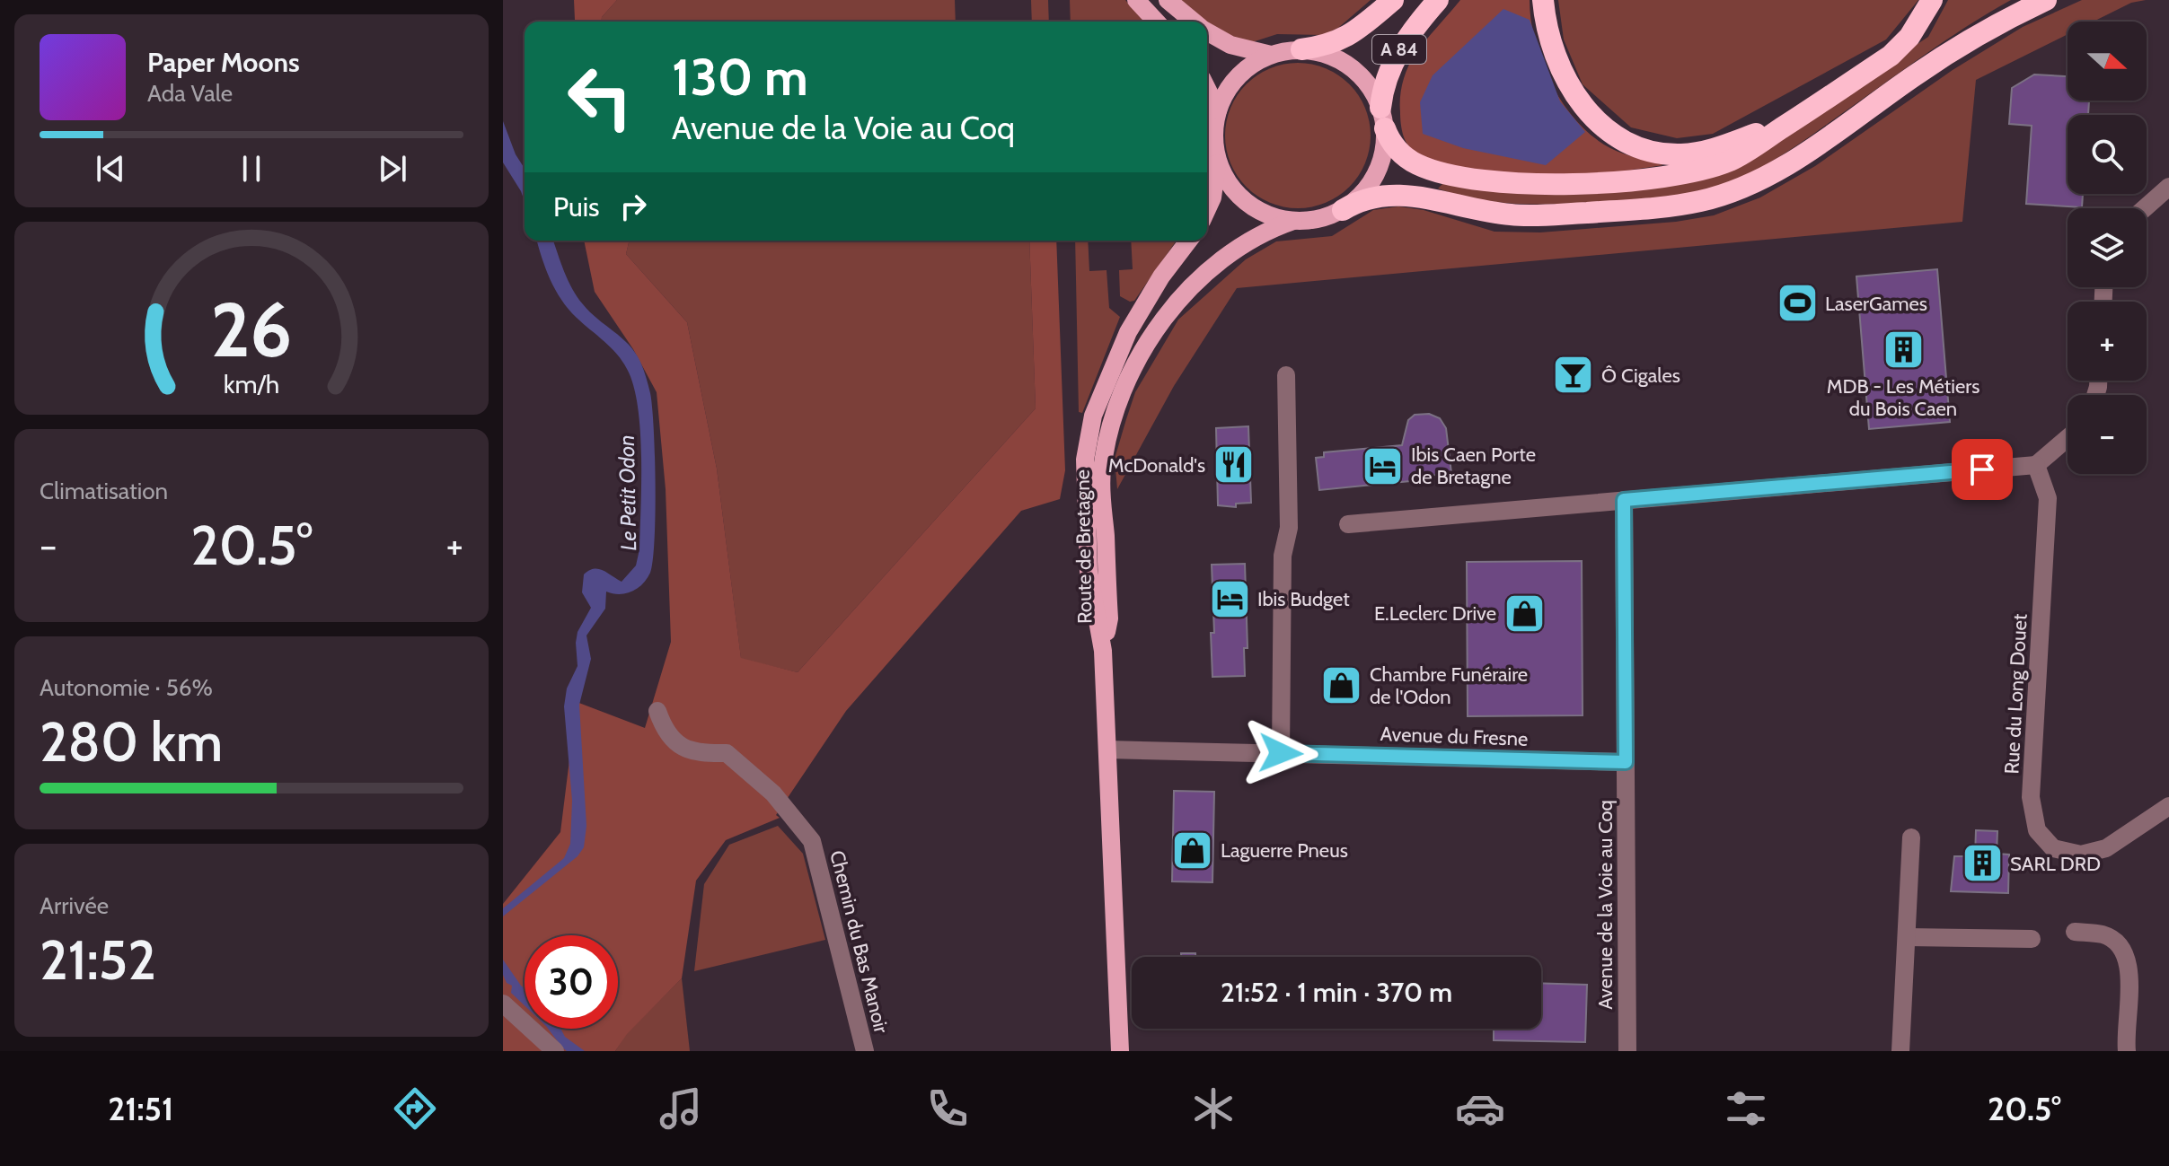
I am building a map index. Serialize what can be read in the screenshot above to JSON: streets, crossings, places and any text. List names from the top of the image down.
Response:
{
  "streets": {
    "highway": ["A 84"],
    "main road": ["Route de Bretagne"],
    "street": [
      "Rue du Long Douet",
      "Avenue du Fresne",
      "Avenue de la Voie au Coq",
      "Chemin du Bas Manoir"
    ]
  },
  "crossings": [
    ["A 84", "Route de Bretagne"],
    ["Route de Bretagne", "Avenue du Fresne"],
    ["Avenue du Fresne", "Avenue de la Voie au Coq"]
  ],
  "water": ["Le Petit Odon"],
  "places": {
    "sports": ["LaserGames"],
    "building": ["MDB - Les Métiers du Bois Caen", "SARL DRD"],
    "bar": ["Ô Cigales"],
    "restaurant": ["McDonald's"],
    "hotel": ["Ibis Caen Porte de Bretagne", "Ibis Budget"],
    "shop": ["E.Leclerc Drive", "Chambre Funéraire de l'Odon", "Laguerre Pneus"]
  },
  "north": "right",
  "page": {
    "map_buttons": ["+", "−"],
    "turn": ["130 m", "Avenue de la Voie au Coq"],
    "song": ["Paper Moons", "Ada Vale"],
    "then": "Puis",
    "tile": [
      "Climatisation",
      ["Autonomie · 56%", "280 km"],
      ["Arrivée", "21:52"]
    ],
    "heat": ["−", "20.5°", "+"],
    "limit": "30",
    "trip": "21:52 · 1 min · 370 m",
    "tabs": ["21:51", "20.5°"],
    "gauge": ["26", "km/h"]
  }
}
